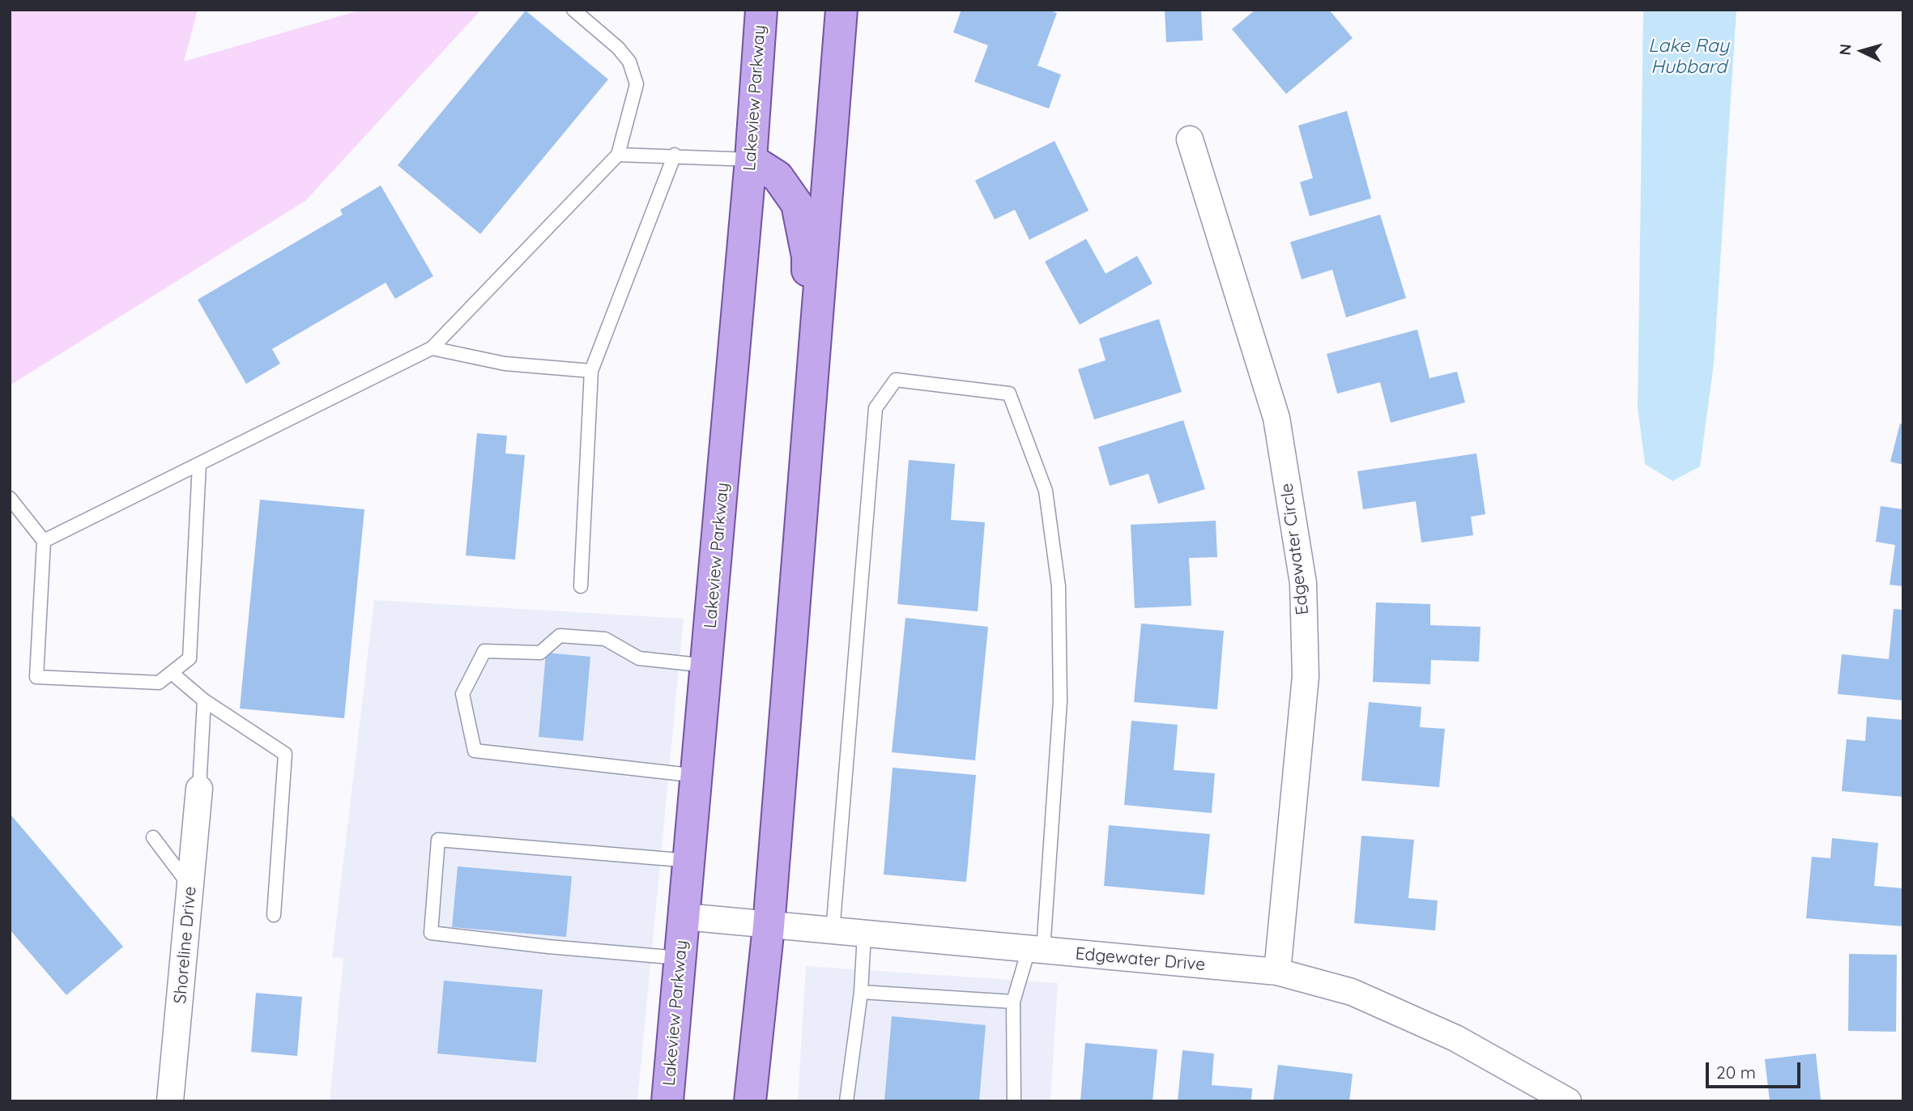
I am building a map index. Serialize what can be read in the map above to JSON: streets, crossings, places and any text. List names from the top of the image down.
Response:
{
  "streets": {
    "main road": ["Lakeview Parkway"],
    "street": ["Edgewater Circle", "Shoreline Drive", "Edgewater Drive"]
  },
  "crossings": [
    ["Lakeview Parkway", "Edgewater Drive"],
    ["Edgewater Circle", "Edgewater Drive"]
  ],
  "water": ["Lake Ray Hubbard"],
  "scale_bar": "20 m",
  "north": "left"
}
